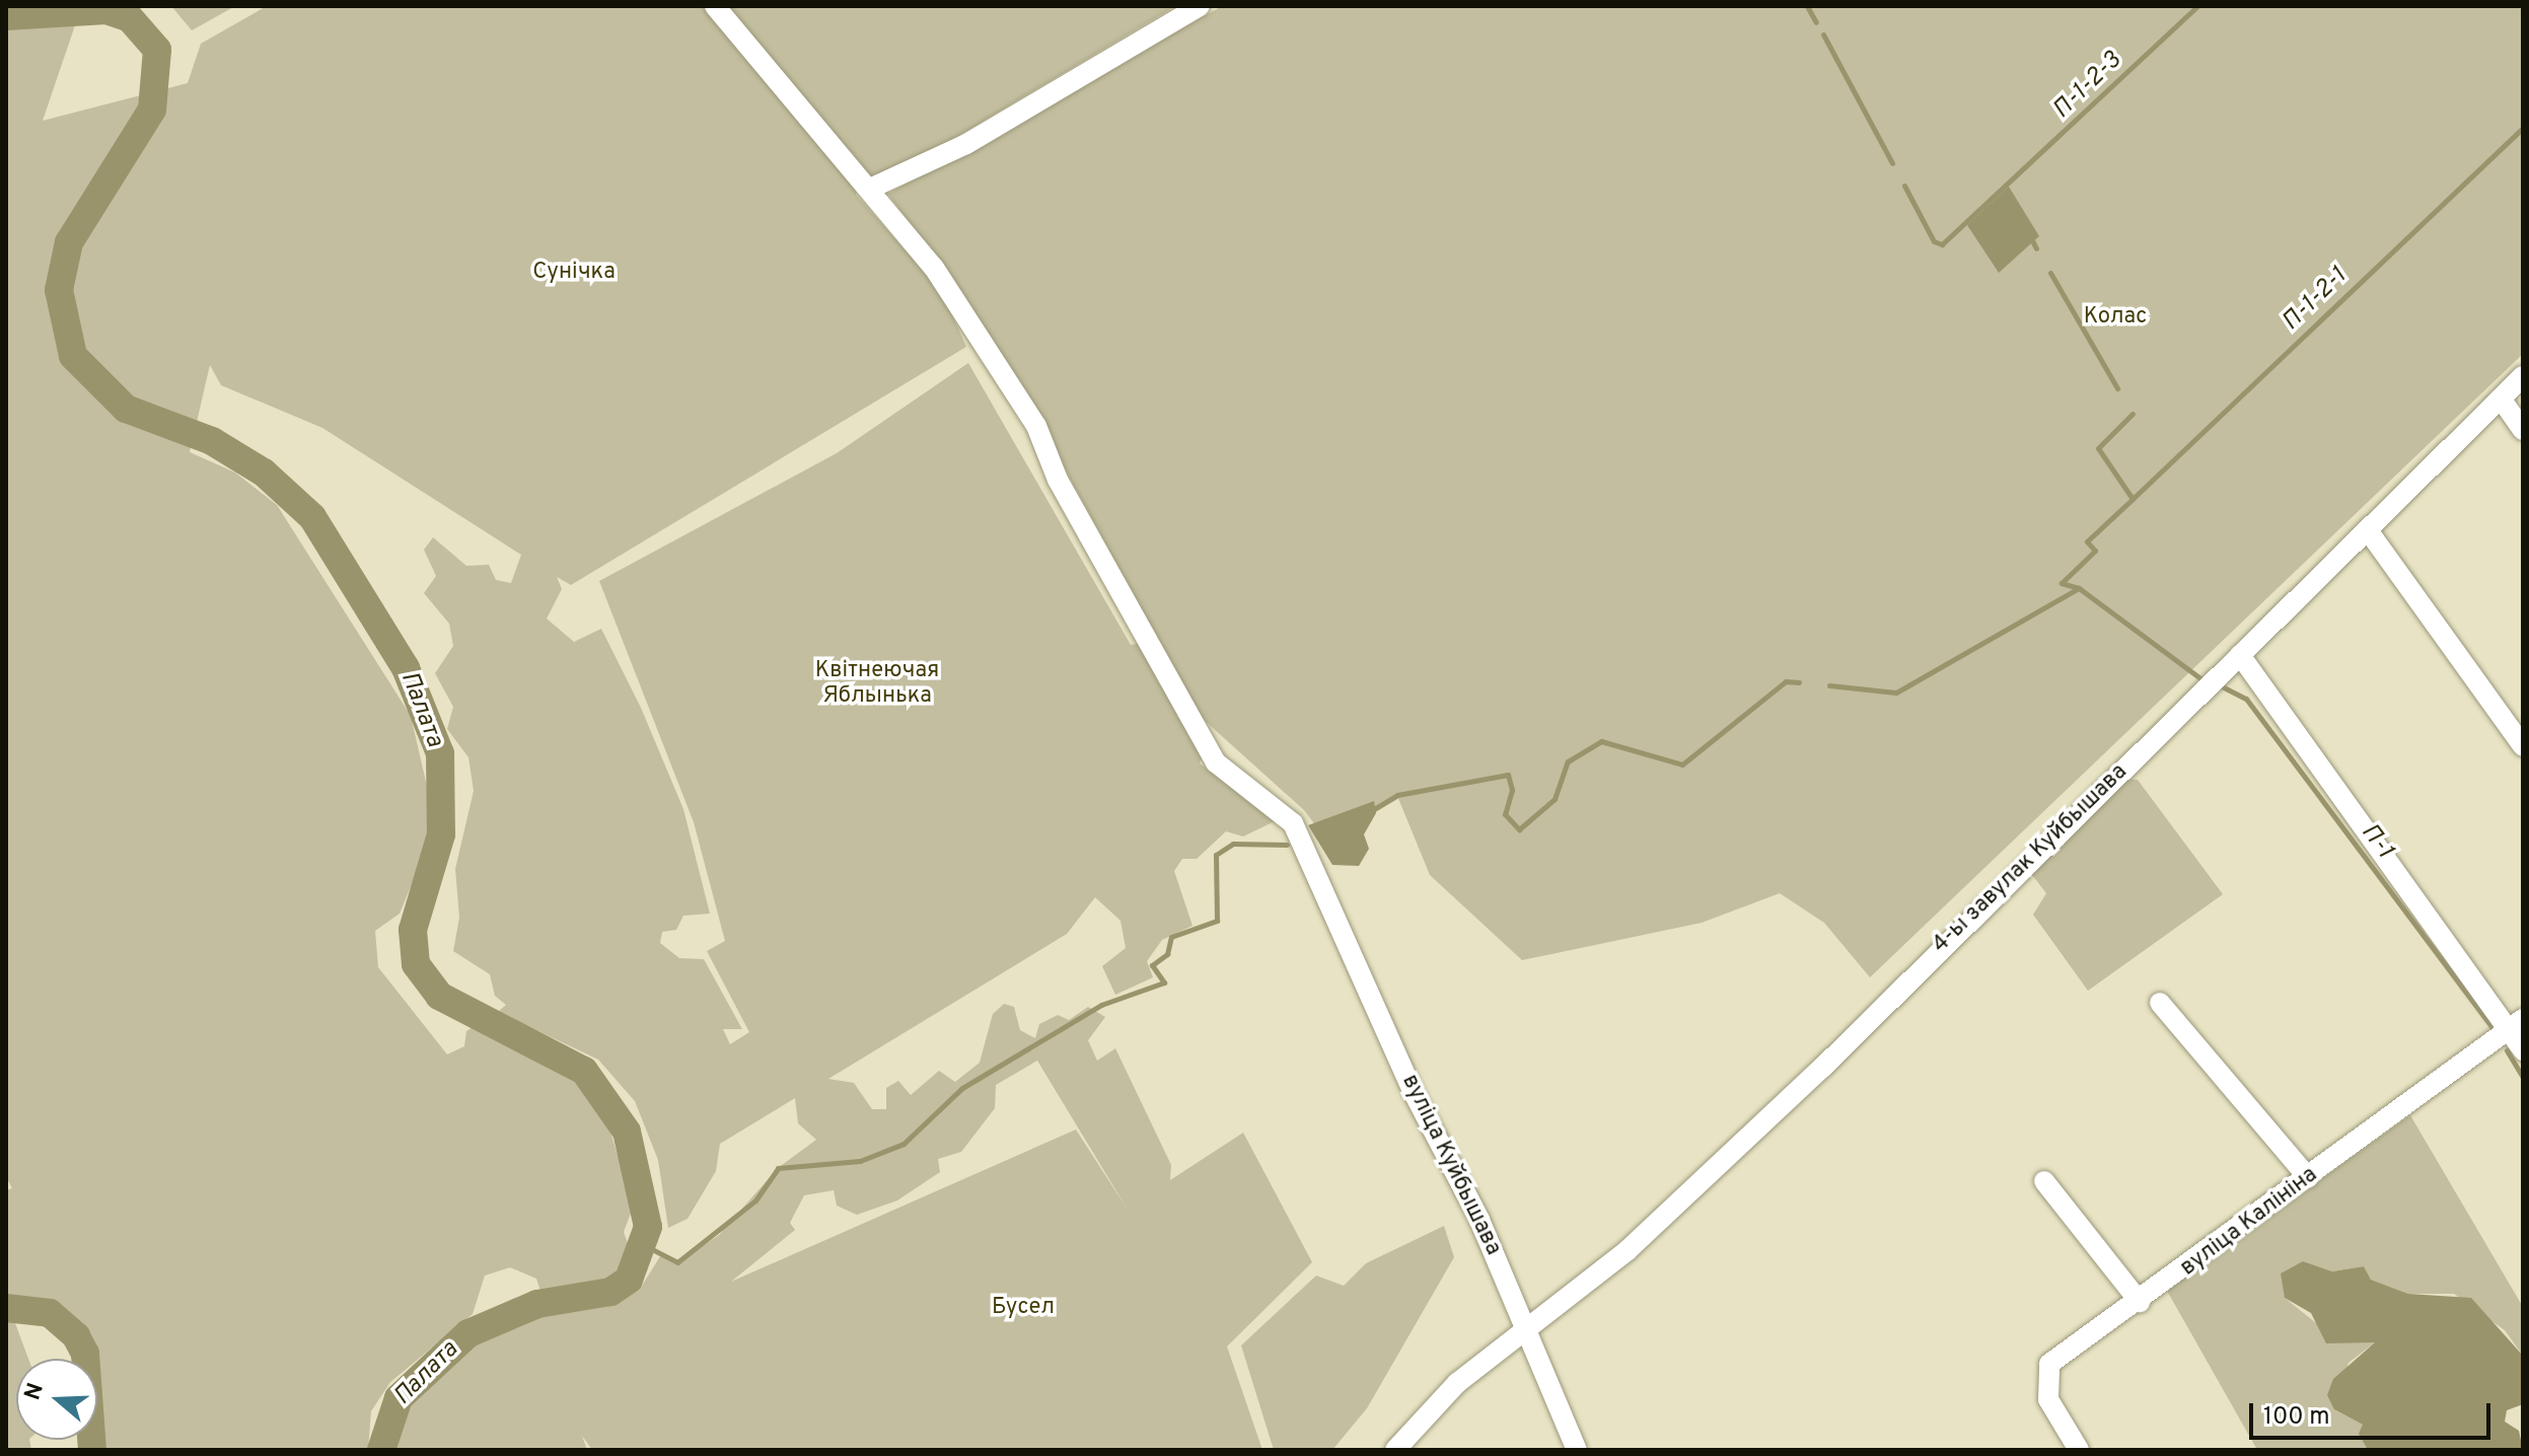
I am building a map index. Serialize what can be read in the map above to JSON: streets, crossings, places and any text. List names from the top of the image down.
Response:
{
  "streets": {
    "street": ["4-ы завулак Куйбышава", "вуліца Куйбышава", "вуліца Калініна"]
  },
  "crossings": [
    ["4-ы завулак Куйбышава", "вуліца Куйбышава"]
  ],
  "water": [
    "П-1-2-3",
    "П-1-2-1",
    "Палата",
    "П-1"
  ],
  "parks": [
    "Сунічка",
    "Колас",
    "Квітнеючая Яблынька",
    "Бусел"
  ],
  "scale_bar": "100 m",
  "north": "left"
}
